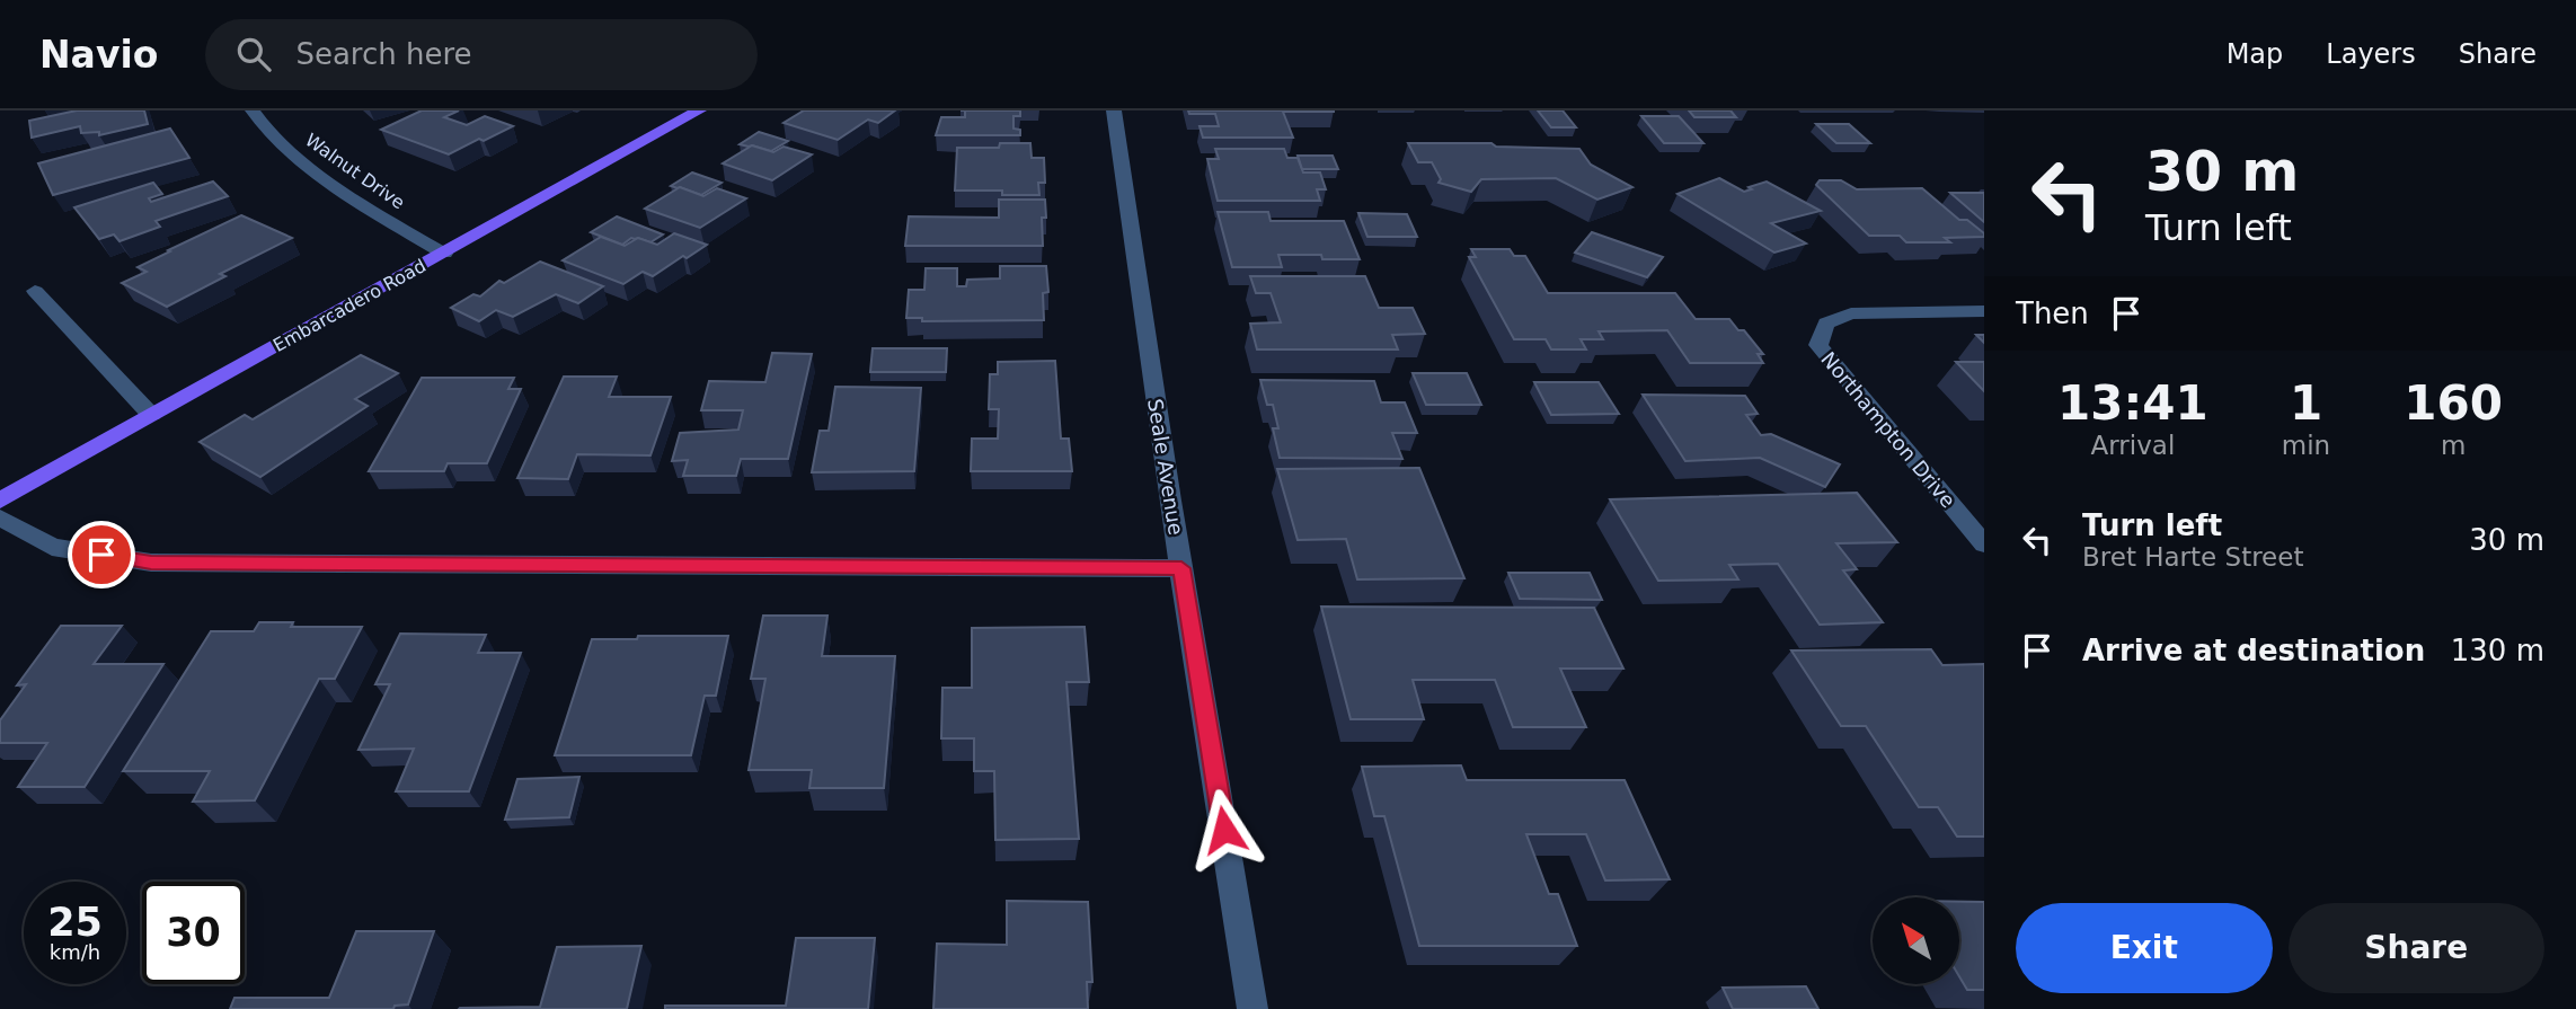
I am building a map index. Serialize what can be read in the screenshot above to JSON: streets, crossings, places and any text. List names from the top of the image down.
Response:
{
  "streets": {
    "main road": ["Embarcadero Road"],
    "street": ["Walnut Drive", "Northampton Drive", "Seale Avenue"]
  },
  "crossings": [
    ["Walnut Drive", "Embarcadero Road"]
  ],
  "north": "top left",
  "page": {
    "header": "Navio",
    "search": "Search here",
    "nav": ["Map", "Layers", "Share"],
    "turn": ["30 m", "Turn left"],
    "then": "Then",
    "eta": [
      "13:41",
      "Arrival",
      "1",
      "min",
      "160",
      "m"
    ],
    "list": [
      {
        "name": "Turn left",
        "note": "Bret Harte Street",
        "value": "30 m"
      },
      {
        "name": "Arrive at destination",
        "value": "130 m"
      }
    ],
    "speed": "25 km/h",
    "limit": "30",
    "buttons": ["Exit", "Share"]
  }
}
